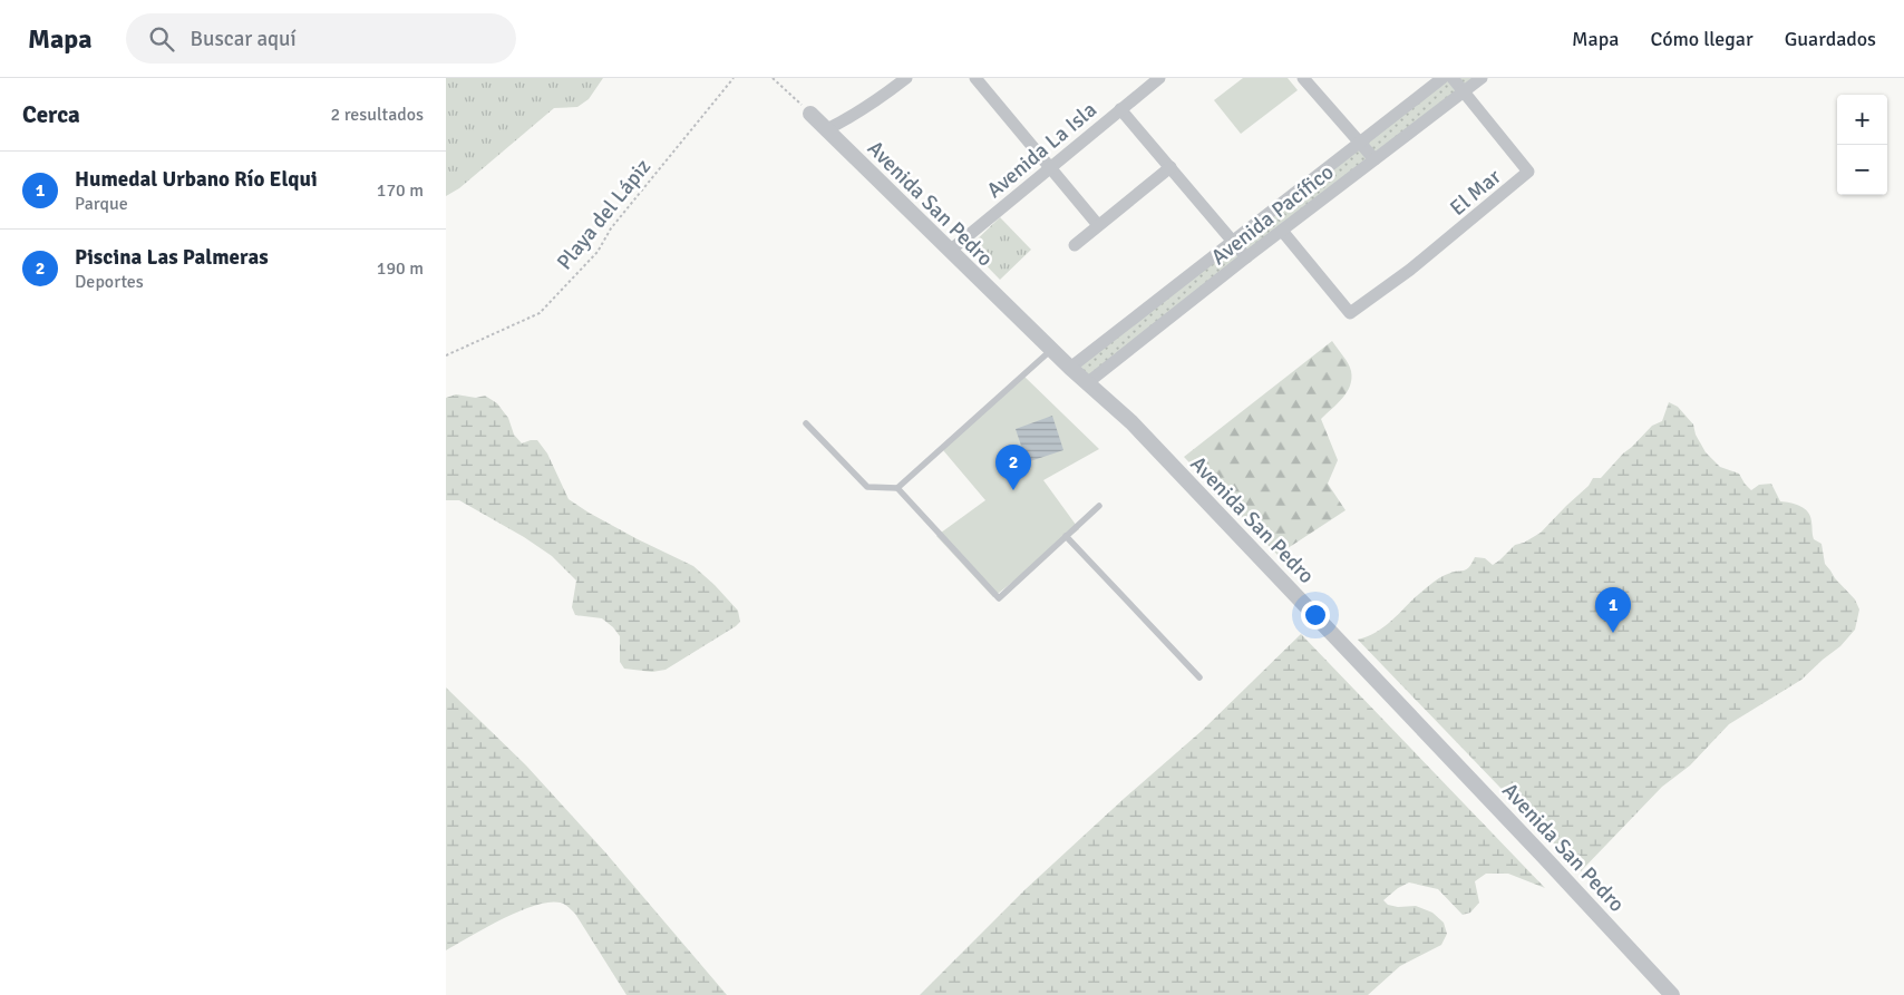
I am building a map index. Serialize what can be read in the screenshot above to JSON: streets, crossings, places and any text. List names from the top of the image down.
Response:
{
  "streets": {
    "street": [
      "Avenida La Isla",
      "El Mar",
      "Avenida San Pedro",
      "Avenida Pacífico"
    ],
    "path": ["Playa del Lápiz"]
  },
  "crossings": [
    ["Avenida La Isla", "Avenida San Pedro"],
    ["El Mar", "Avenida Pacífico"],
    ["Avenida San Pedro", "Avenida Pacífico"]
  ],
  "page": {
    "header": "Mapa",
    "search": "Buscar aquí",
    "nav": ["Mapa", "Cómo llegar", "Guardados"],
    "heading": ["Cerca", "2 resultados"],
    "map_buttons": ["+", "−"],
    "list": [
      {
        "mark": "1",
        "name": "Humedal Urbano Río Elqui",
        "note": "Parque",
        "value": "170 m"
      },
      {
        "mark": "2",
        "name": "Piscina Las Palmeras",
        "note": "Deportes",
        "value": "190 m"
      }
    ],
    "pins": ["2", "1"]
  }
}
